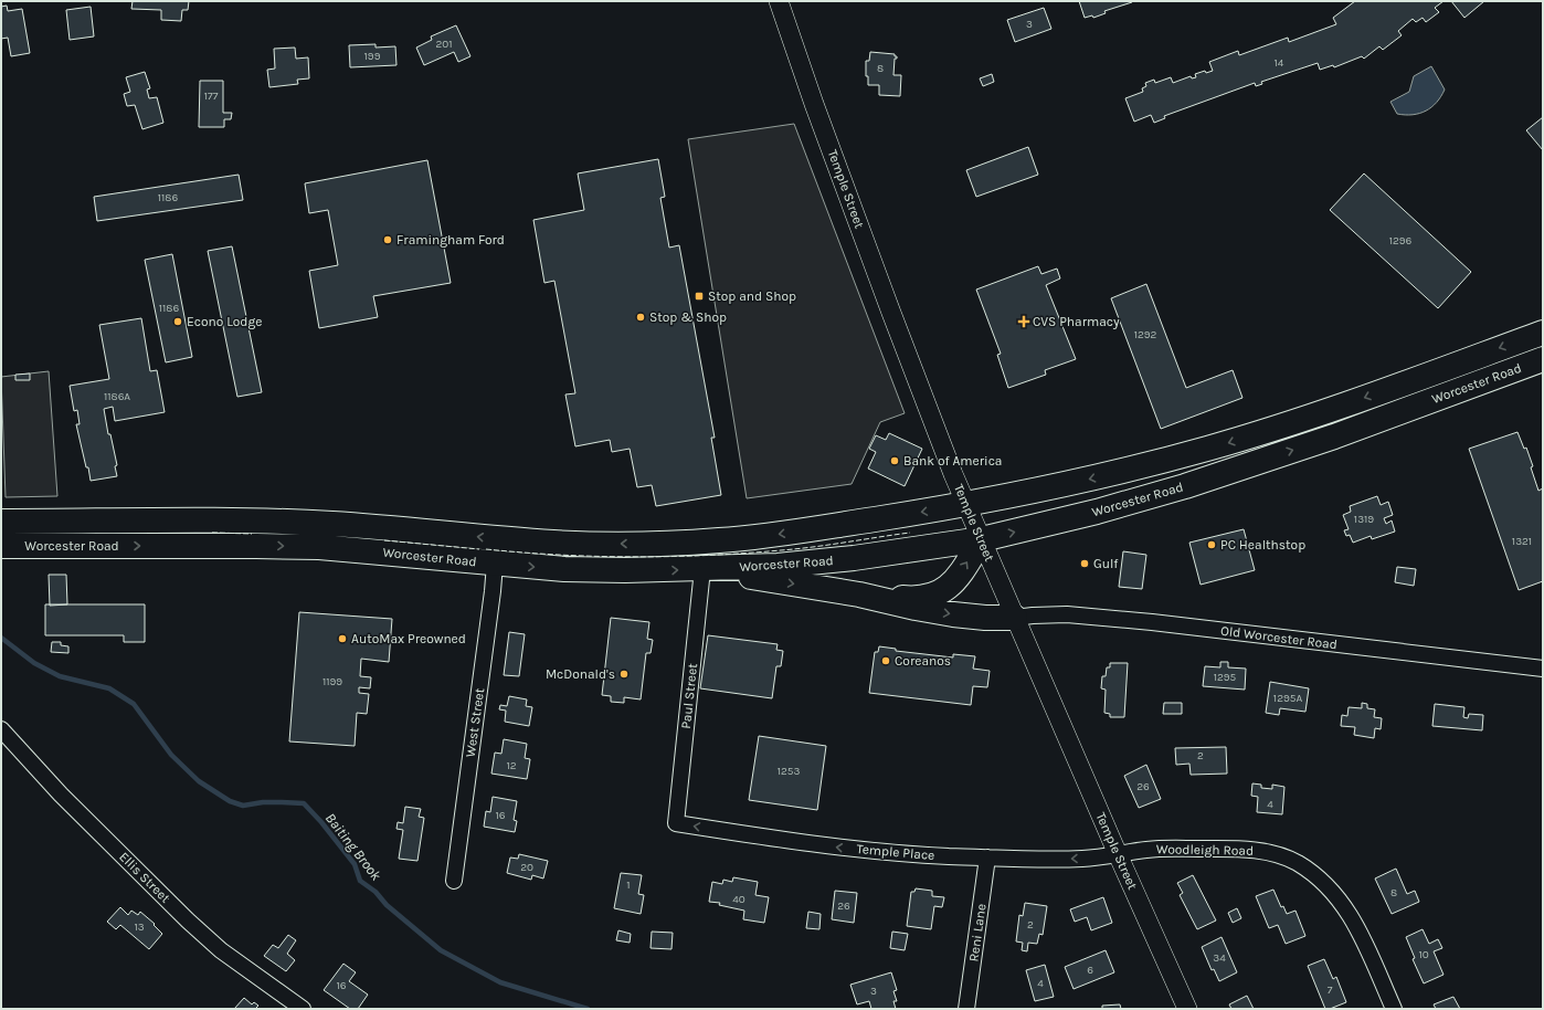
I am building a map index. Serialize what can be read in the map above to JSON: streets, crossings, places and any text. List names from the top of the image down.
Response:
{
  "streets": {
    "highway": ["Worcester Road"],
    "street": [
      "Temple Street",
      "Old Worcester Road",
      "Paul Street",
      "West Street",
      "Woodleigh Road",
      "Temple Place",
      "Ellis Street",
      "Reni Lane"
    ]
  },
  "crossings": [
    ["Temple Street", "Worcester Road"],
    ["Temple Street", "Old Worcester Road"],
    ["Temple Street", "Woodleigh Road"],
    ["Temple Street", "Temple Place"],
    ["Worcester Road", "Paul Street"],
    ["Worcester Road", "West Street"],
    ["Paul Street", "Temple Place"],
    ["Woodleigh Road", "Temple Place"],
    ["Temple Place", "Reni Lane"]
  ],
  "one_way": ["Temple Place"],
  "water": ["Baiting Brook"],
  "places": {
    "other": [
      "Framingham Ford",
      "Stop & Shop",
      "Econo Lodge",
      "Bank of America",
      "PC Healthstop",
      "Gulf",
      "AutoMax Preowned",
      "Coreanos",
      "McDonald's"
    ],
    "transit": ["Stop and Shop"],
    "health": ["CVS Pharmacy"]
  },
  "house_numbers": [
    "3",
    "201",
    "199",
    "14",
    "8",
    "177",
    "1186",
    "1296",
    "1186",
    "1292",
    "1186A",
    "1319",
    "1321",
    "1295",
    "1199",
    "1295A",
    "2",
    "12",
    "1253",
    "26",
    "4",
    "16",
    "20",
    "1",
    "8",
    "40",
    "26",
    "2",
    "13",
    "10",
    "34",
    "6",
    "4",
    "16",
    "7",
    "3"
  ]
}
